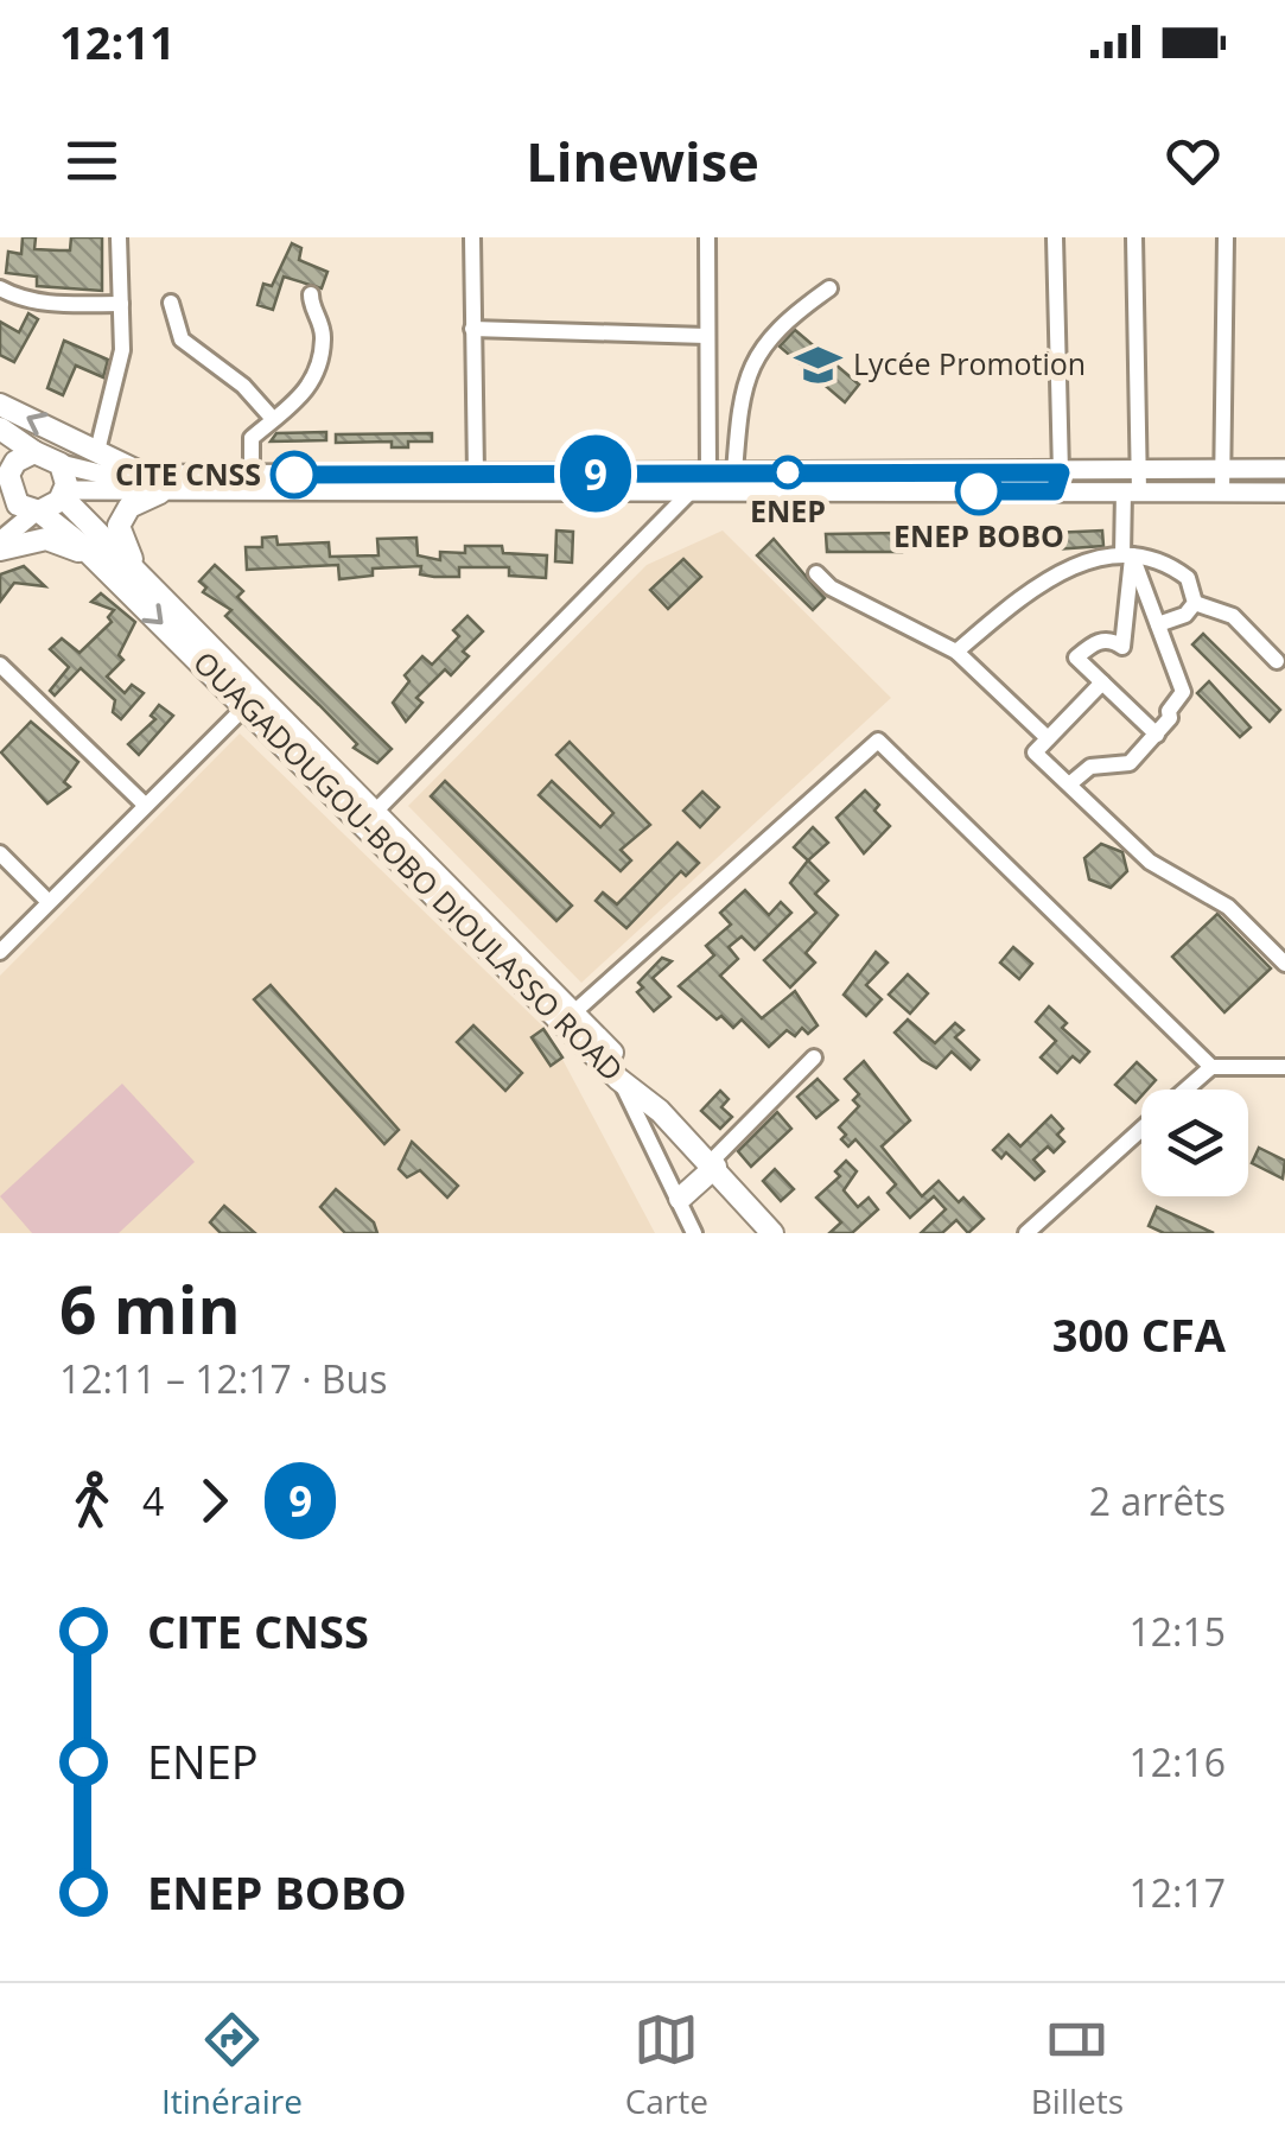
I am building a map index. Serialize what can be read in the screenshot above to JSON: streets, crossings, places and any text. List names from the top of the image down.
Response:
{
  "streets": {
    "highway": ["OUAGADOUGOU-BOBO DIOULASSO ROAD"]
  },
  "places": {
    "school or university": ["Lycée Promotion"],
    "other": ["ENEP", "CITE CNSS", "ENEP BOBO"]
  },
  "lines": ["bus line 9"],
  "page": {
    "status": "12:11",
    "header": "Linewise",
    "on_map": "9",
    "heading": ["6 min", "12:11 – 12:17 · Bus", "300 CFA"],
    "legs": ["4", "9", "2 arrêts"],
    "list": [
      {
        "name": "CITE CNSS",
        "value": "12:15"
      },
      {
        "name": "ENEP",
        "value": "12:16"
      },
      {
        "name": "ENEP BOBO",
        "value": "12:17"
      }
    ],
    "tabs": ["Itinéraire", "Carte", "Billets"]
  }
}
